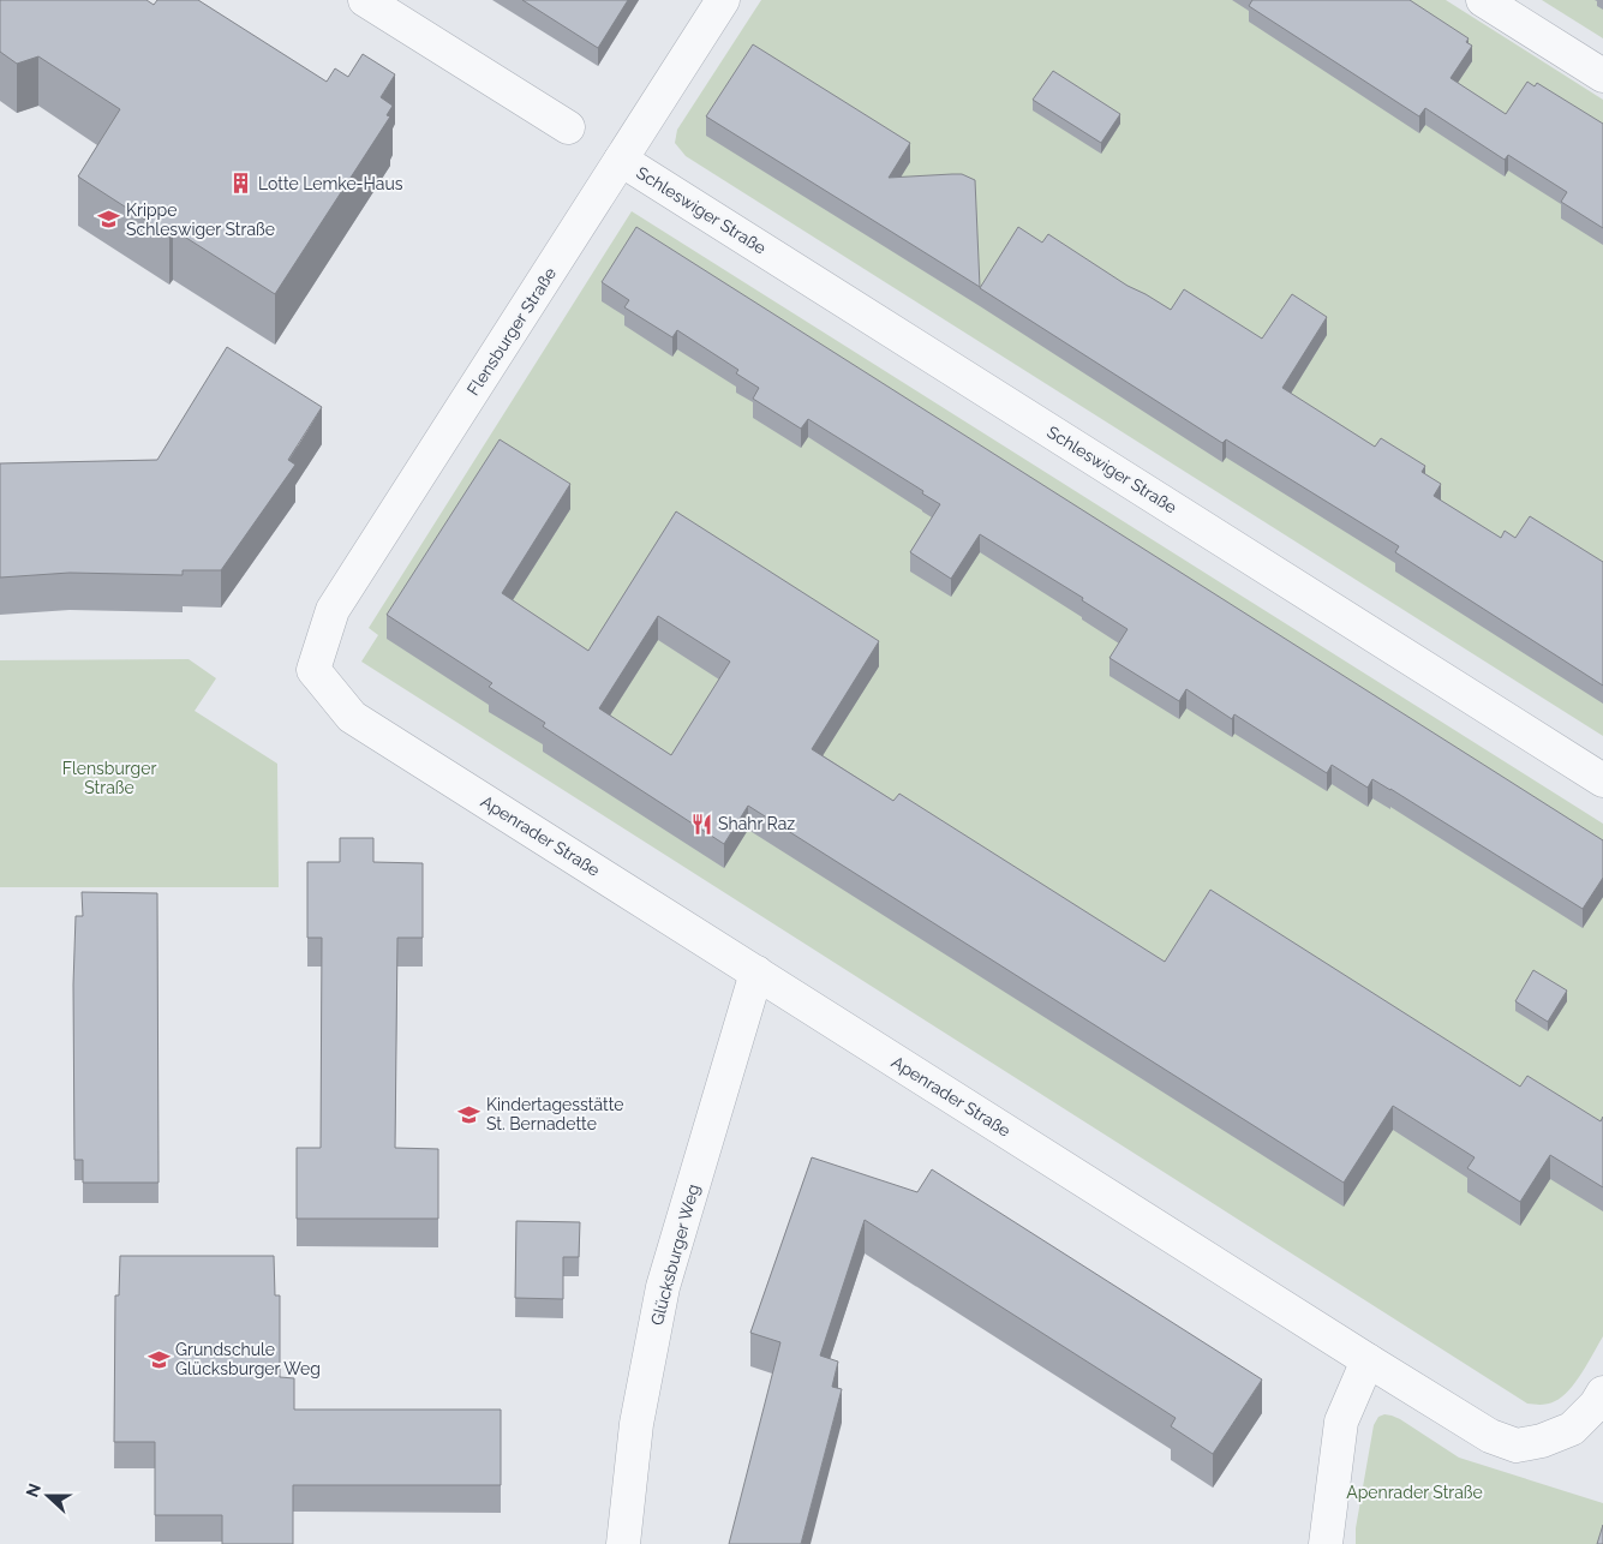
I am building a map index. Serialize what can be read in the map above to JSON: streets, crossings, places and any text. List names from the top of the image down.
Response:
{
  "streets": {
    "street": [
      "Schleswiger Straße",
      "Flensburger Straße",
      "Apenrader Straße",
      "Glücksburger Weg"
    ]
  },
  "crossings": [
    ["Schleswiger Straße", "Flensburger Straße"],
    ["Flensburger Straße", "Apenrader Straße"],
    ["Apenrader Straße", "Glücksburger Weg"]
  ],
  "parks": ["Flensburger Straße", "Apenrader Straße"],
  "places": {
    "building": ["Lotte Lemke-Haus"],
    "school or university": ["Krippe Schleswiger Straße", "Kindertagesstätte St. Bernadette", "Grundschule Glücksburger Weg"],
    "restaurant": ["Shahr Raz"]
  },
  "north": "left"
}
